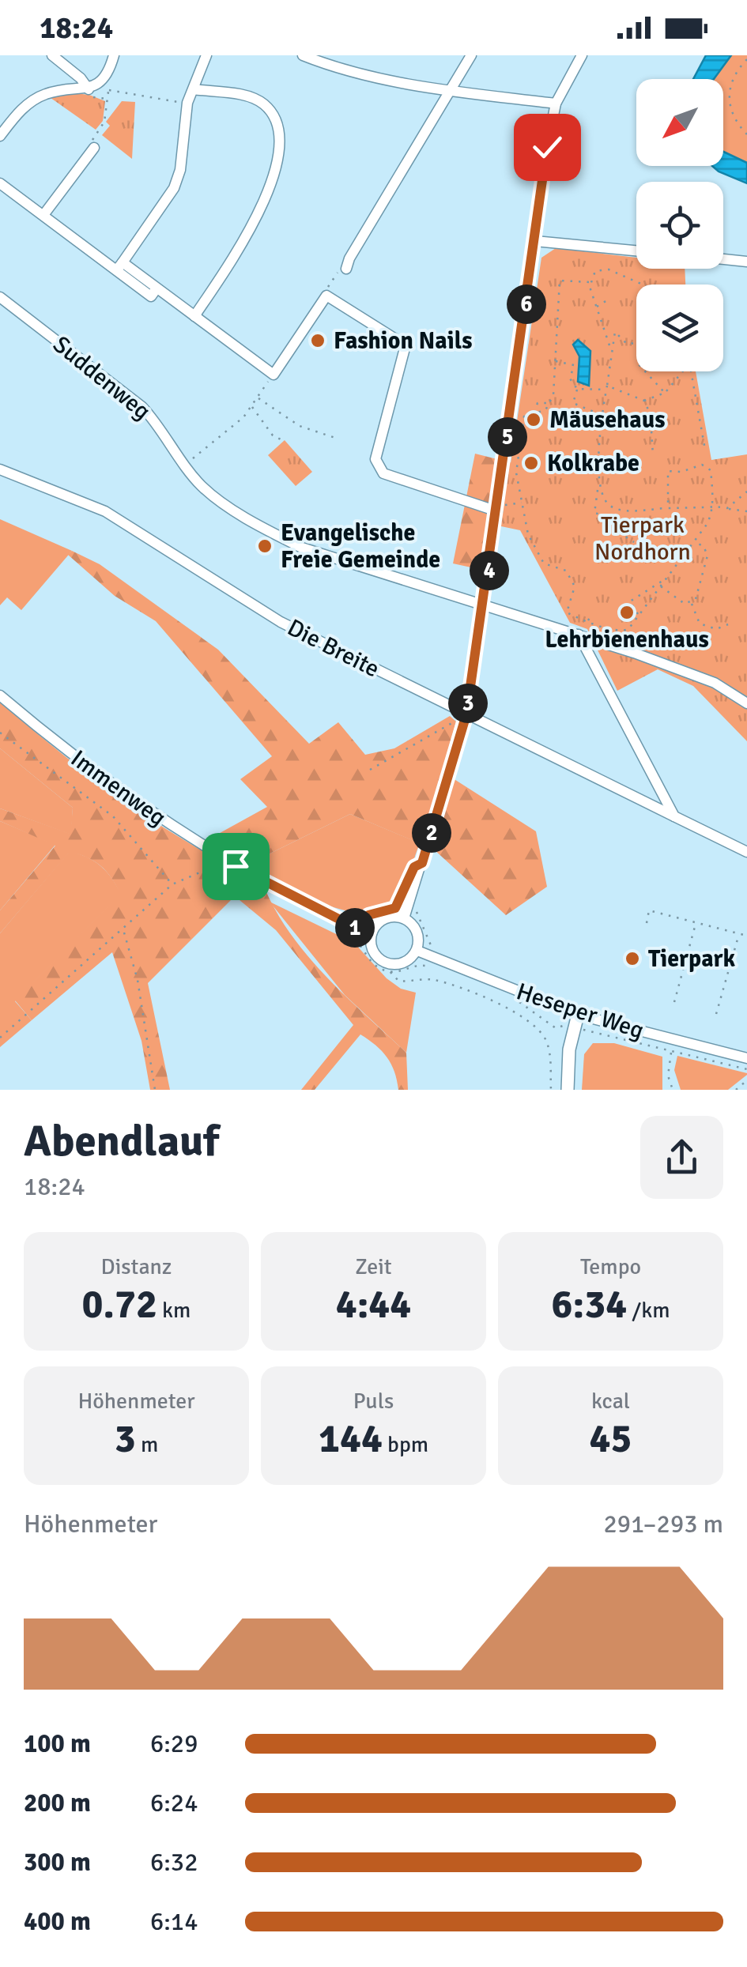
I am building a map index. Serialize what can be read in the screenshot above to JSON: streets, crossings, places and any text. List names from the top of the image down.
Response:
{
  "streets": {
    "street": [
      "Suddenweg",
      "Die Breite",
      "Immenweg",
      "Heseper Weg"
    ]
  },
  "crossings": [
    ["Immenweg", "Heseper Weg"]
  ],
  "parks": ["Tierpark Nordhorn"],
  "places": [
    "Fashion Nails",
    "Mäusehaus",
    "Kolkrabe",
    "Evangelische Freie Gemeinde",
    "Lehrbienenhaus",
    "Tierpark"
  ],
  "north": "bottom left",
  "page": {
    "status": "18:24",
    "pins": [
      "6",
      "5",
      "4",
      "3",
      "2",
      "1"
    ],
    "heading": ["Abendlauf", "18:24"],
    "stats": [
      ["Distanz", "0.72 km"],
      ["Zeit", "4:44"],
      ["Tempo", "6:34 /km"],
      ["Höhenmeter", "3 m"],
      ["Puls", "144 bpm"],
      ["kcal", "45"]
    ],
    "chart": ["Höhenmeter", "291–293 m"],
    "list": [
      {
        "name": "100 m",
        "note": "6:29"
      },
      {
        "name": "200 m",
        "note": "6:24"
      },
      {
        "name": "300 m",
        "note": "6:32"
      },
      {
        "name": "400 m",
        "note": "6:14"
      }
    ]
  }
}
